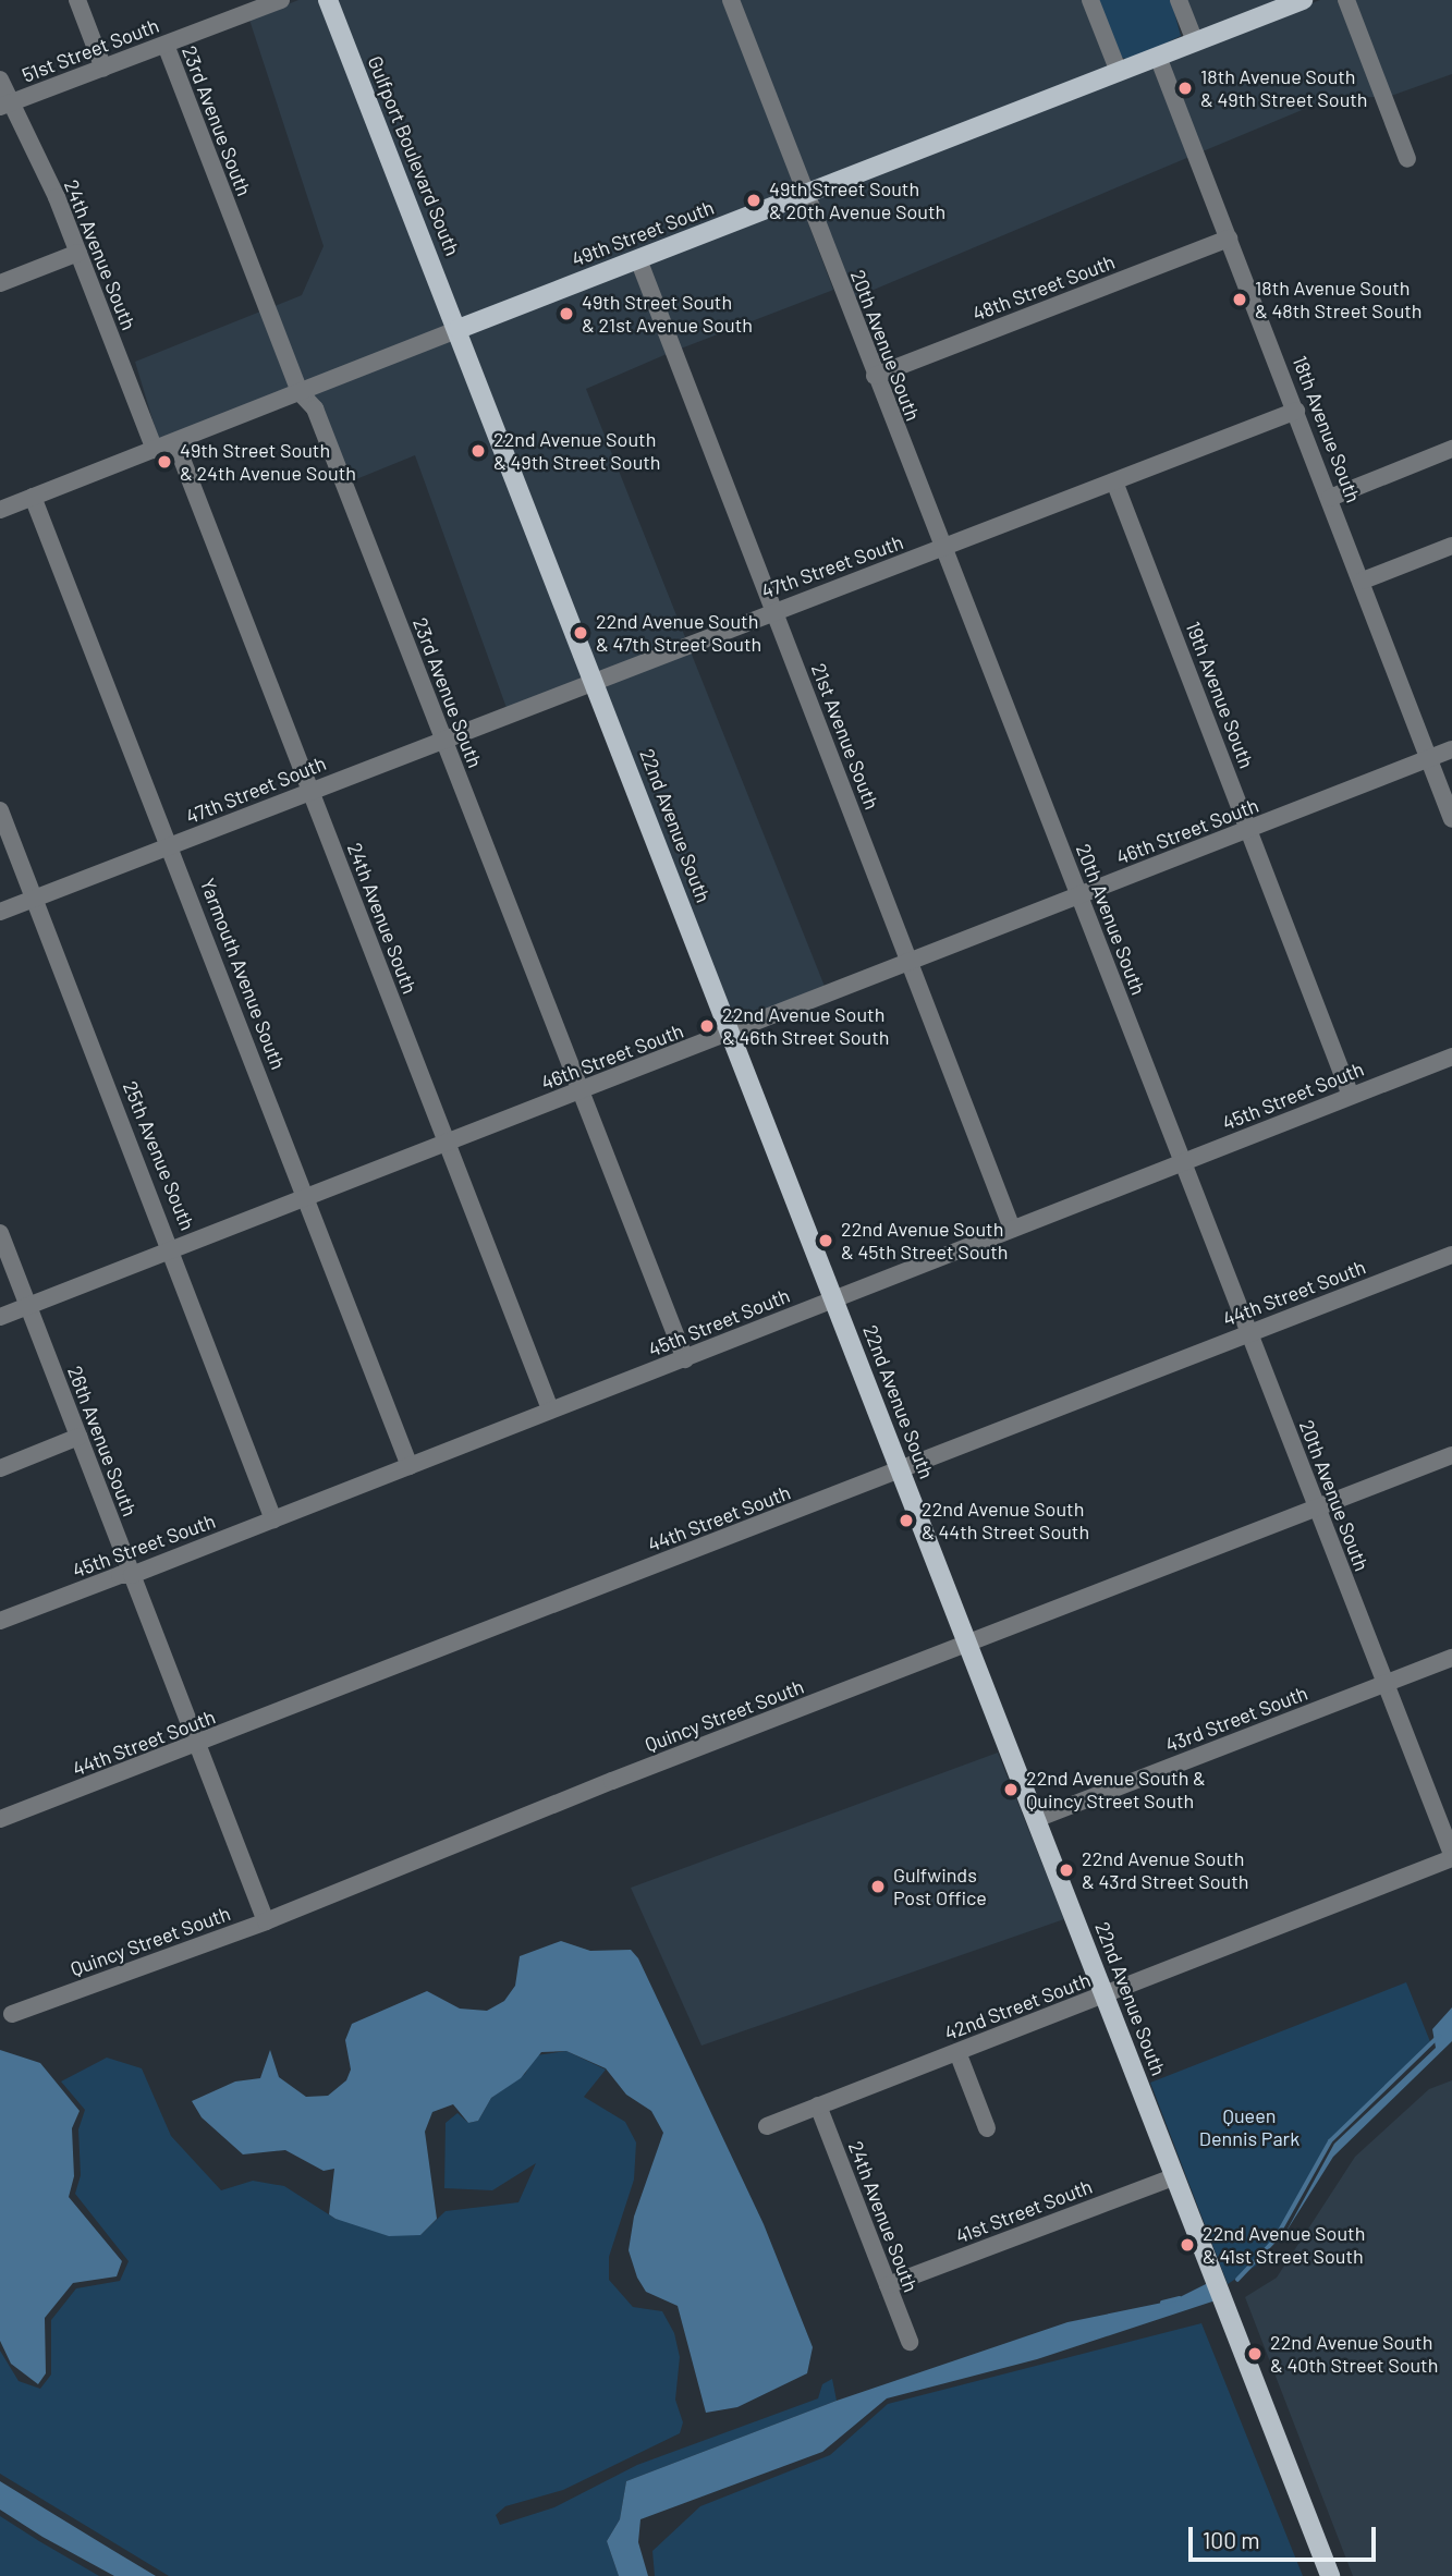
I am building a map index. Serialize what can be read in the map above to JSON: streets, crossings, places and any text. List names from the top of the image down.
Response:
{
  "streets": {
    "main road": ["Gulfport Boulevard South", "49th Street South", "22nd Avenue South"],
    "street": [
      "51st Street South",
      "23rd Avenue South",
      "24th Avenue South",
      "48th Street South",
      "20th Avenue South",
      "18th Avenue South",
      "47th Street South",
      "19th Avenue South",
      "21st Avenue South",
      "46th Street South",
      "Yarmouth Avenue South",
      "45th Street South",
      "25th Avenue South",
      "44th Street South",
      "26th Avenue South",
      "Quincy Street South",
      "43rd Street South",
      "42nd Street South",
      "41st Street South"
    ]
  },
  "crossings": [
    ["51st Street South", "23rd Avenue South"],
    ["51st Street South", "24th Avenue South"],
    ["23rd Avenue South", "49th Street South"],
    ["23rd Avenue South", "47th Street South"],
    ["23rd Avenue South", "46th Street South"],
    ["23rd Avenue South", "45th Street South"],
    ["Gulfport Boulevard South", "49th Street South"],
    ["Gulfport Boulevard South", "22nd Avenue South"],
    ["49th Street South", "24th Avenue South"],
    ["49th Street South", "20th Avenue South"],
    ["49th Street South", "18th Avenue South"],
    ["49th Street South", "21st Avenue South"],
    ["49th Street South", "22nd Avenue South"],
    ["49th Street South", "Yarmouth Avenue South"],
    ["24th Avenue South", "47th Street South"],
    ["24th Avenue South", "46th Street South"],
    ["24th Avenue South", "45th Street South"],
    ["24th Avenue South", "42nd Street South"],
    ["24th Avenue South", "41st Street South"],
    ["48th Street South", "20th Avenue South"],
    ["48th Street South", "18th Avenue South"],
    ["20th Avenue South", "47th Street South"],
    ["20th Avenue South", "46th Street South"],
    ["20th Avenue South", "45th Street South"],
    ["20th Avenue South", "44th Street South"],
    ["20th Avenue South", "Quincy Street South"],
    ["20th Avenue South", "43rd Street South"],
    ["20th Avenue South", "42nd Street South"],
    ["18th Avenue South", "47th Street South"],
    ["18th Avenue South", "46th Street South"],
    ["47th Street South", "19th Avenue South"],
    ["47th Street South", "21st Avenue South"],
    ["47th Street South", "22nd Avenue South"],
    ["47th Street South", "Yarmouth Avenue South"],
    ["47th Street South", "25th Avenue South"],
    ["19th Avenue South", "46th Street South"],
    ["19th Avenue South", "45th Street South"],
    ["21st Avenue South", "46th Street South"],
    ["21st Avenue South", "45th Street South"],
    ["22nd Avenue South", "46th Street South"],
    ["22nd Avenue South", "45th Street South"],
    ["22nd Avenue South", "44th Street South"],
    ["22nd Avenue South", "Quincy Street South"],
    ["22nd Avenue South", "43rd Street South"],
    ["22nd Avenue South", "42nd Street South"],
    ["22nd Avenue South", "41st Street South"],
    ["46th Street South", "Yarmouth Avenue South"],
    ["46th Street South", "25th Avenue South"],
    ["46th Street South", "26th Avenue South"],
    ["Yarmouth Avenue South", "45th Street South"],
    ["45th Street South", "25th Avenue South"],
    ["45th Street South", "26th Avenue South"],
    ["44th Street South", "26th Avenue South"],
    ["26th Avenue South", "Quincy Street South"]
  ],
  "parks": ["Queen Dennis Park"],
  "places": [
    "18th Avenue South & 49th Street South",
    "49th Street South & 20th Avenue South",
    "18th Avenue South & 48th Street South",
    "49th Street South & 21st Avenue South",
    "22nd Avenue South & 49th Street South",
    "49th Street South & 24th Avenue South",
    "22nd Avenue South & 47th Street South",
    "22nd Avenue South & 46th Street South",
    "22nd Avenue South & 45th Street South",
    "22nd Avenue South & 44th Street South",
    "22nd Avenue South & Quincy Street South",
    "22nd Avenue South & 43rd Street South",
    "Gulfwinds Post Office",
    "22nd Avenue South & 41st Street South",
    "22nd Avenue South & 40th Street South"
  ],
  "scale_bar": "100 m"
}
